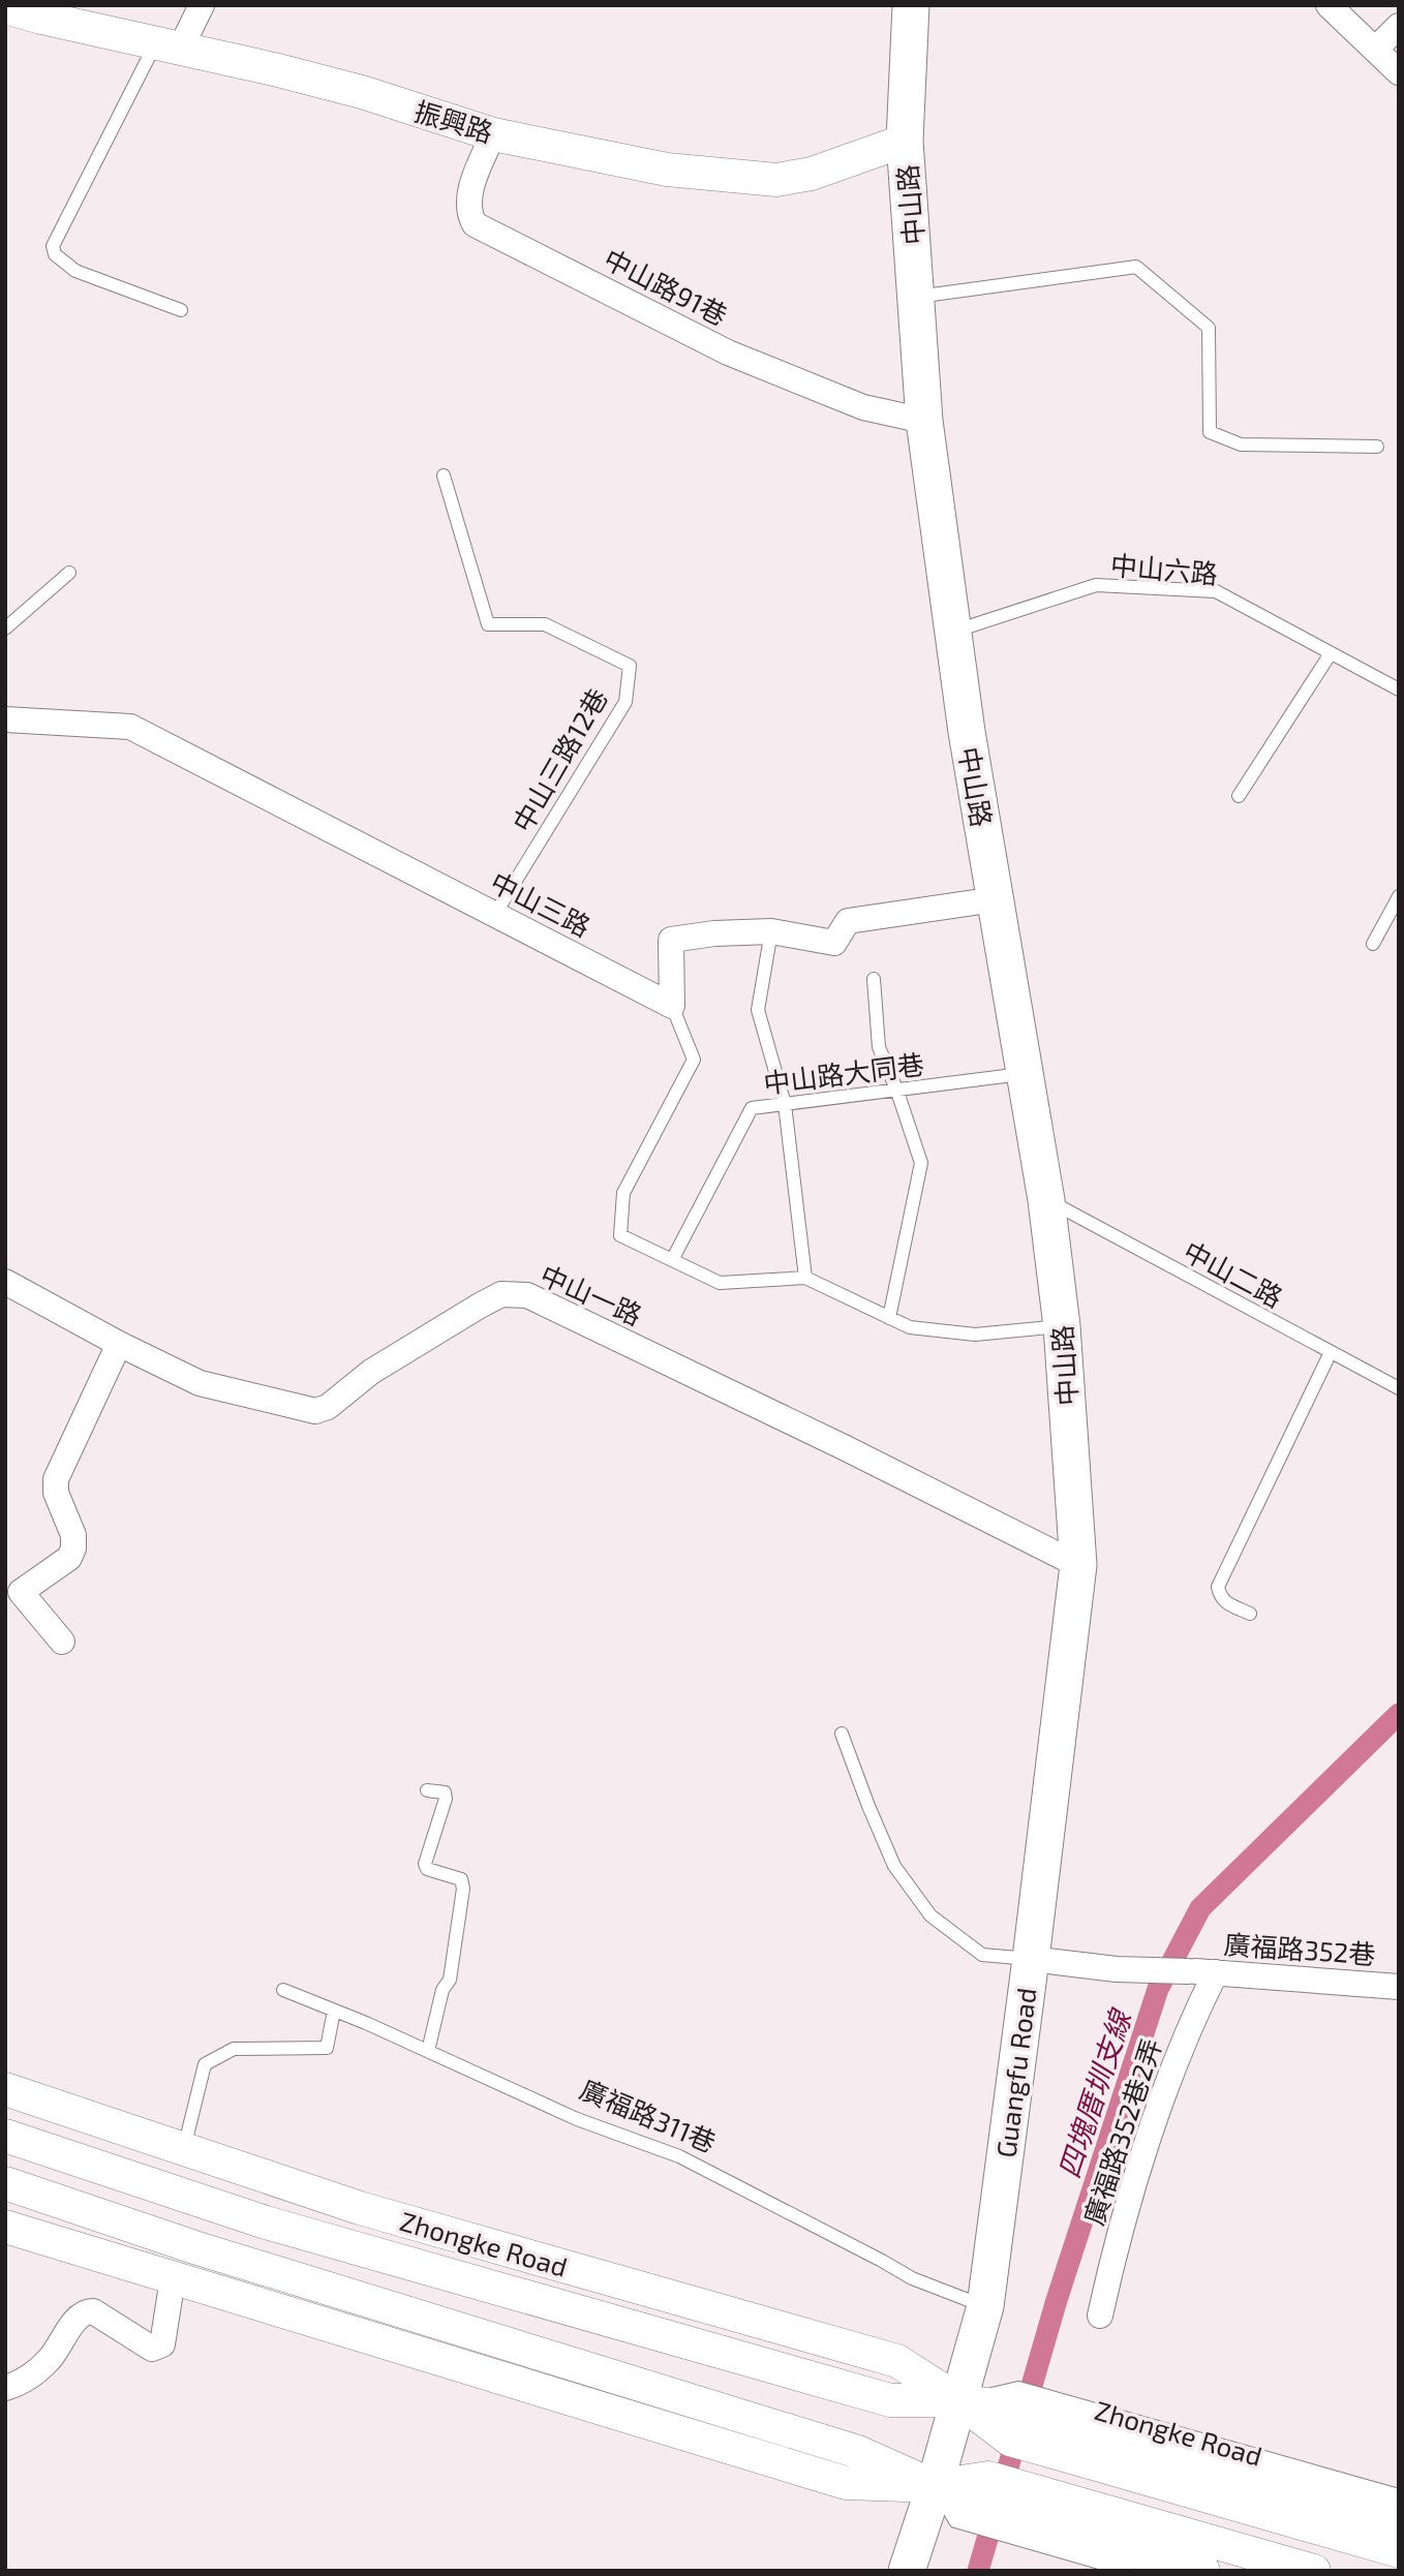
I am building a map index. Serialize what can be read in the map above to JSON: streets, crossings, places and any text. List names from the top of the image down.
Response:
{
  "streets": {
    "main road": ["中山路", "Guangfu Road"],
    "street": [
      "振興路",
      "中山路91巷",
      "中山三路",
      "中山一路",
      "廣福路352巷",
      "廣福路352巷2弄",
      "Zhongke Road"
    ],
    "lane": [
      "中山六路",
      "中山三路12巷",
      "中山路大同巷",
      "中山二路",
      "廣福路311巷"
    ]
  },
  "crossings": [
    ["振興路", "中山路"],
    ["振興路", "中山路91巷"],
    ["中山路", "中山路91巷"],
    ["中山路", "中山六路"],
    ["中山路", "中山路大同巷"],
    ["中山路", "中山二路"],
    ["中山路", "中山一路"],
    ["中山路", "Guangfu Road"],
    ["中山三路12巷", "中山三路"],
    ["中山一路", "Guangfu Road"],
    ["廣福路352巷", "Guangfu Road"],
    ["廣福路352巷", "廣福路352巷2弄"],
    ["Guangfu Road", "廣福路311巷"],
    ["Guangfu Road", "Zhongke Road"]
  ],
  "water": ["四塊厝圳支線"]
}
